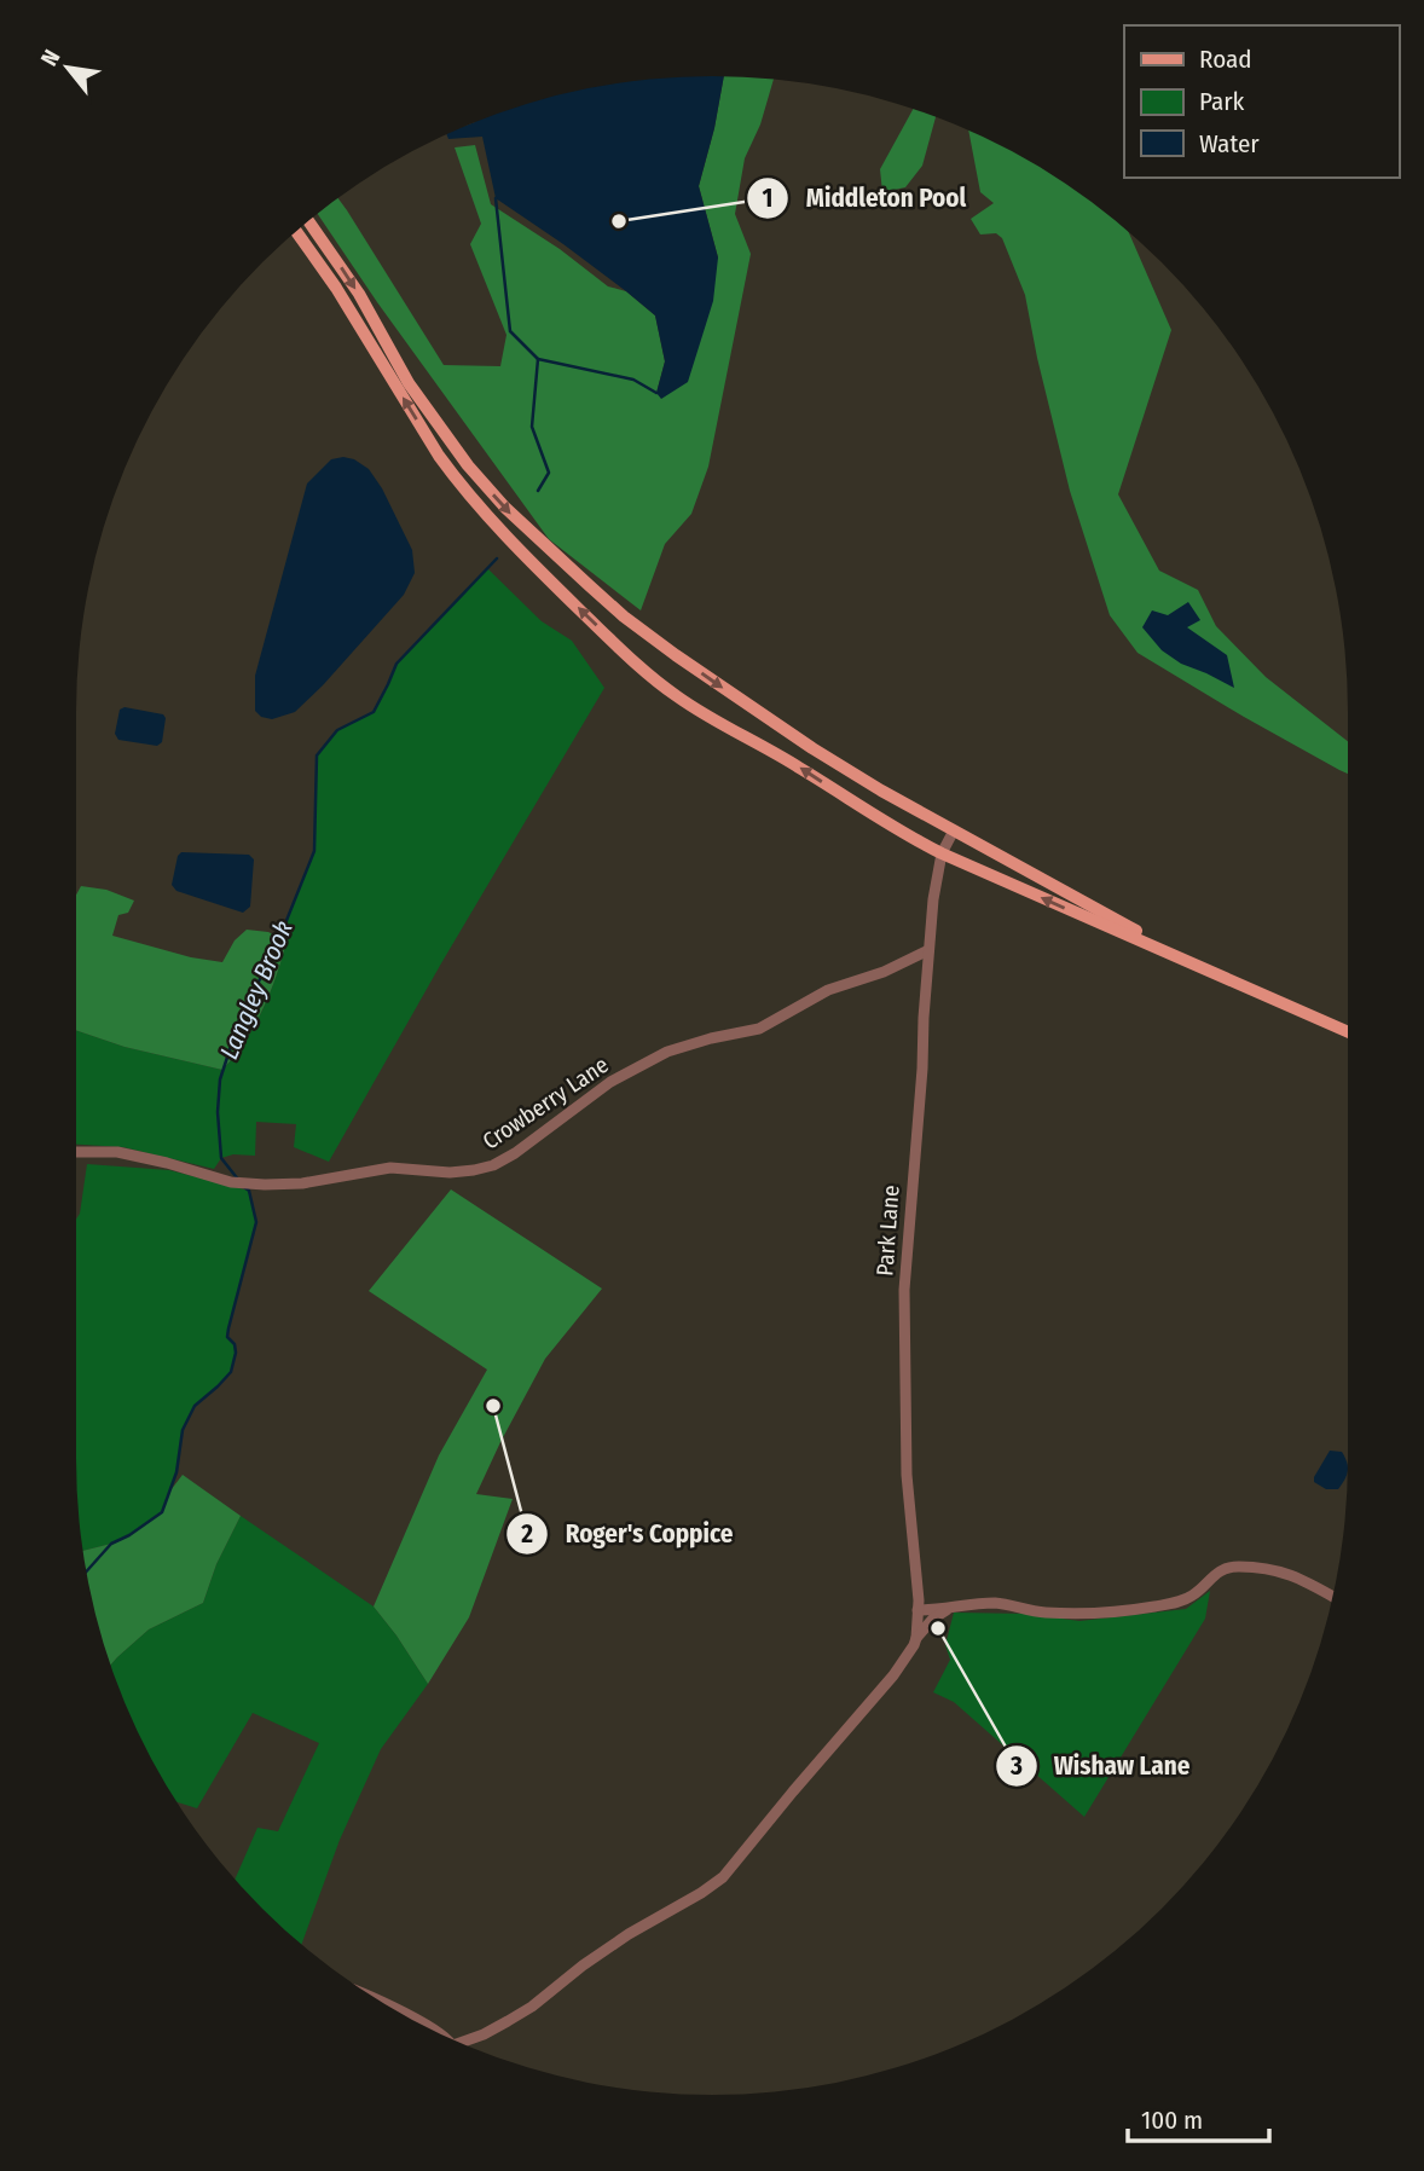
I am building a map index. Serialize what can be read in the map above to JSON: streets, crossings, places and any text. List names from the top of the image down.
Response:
{
  "streets": {
    "street": ["Crowberry Lane", "Park Lane"]
  },
  "crossings": [
    ["Crowberry Lane", "Park Lane"]
  ],
  "water": ["Langley Brook"],
  "places": ["Middleton Pool", "Roger's Coppice", "Wishaw Lane"],
  "legend": ["Road", "Park", "Water"],
  "scale_bar": "100 m",
  "north": "top left"
}
